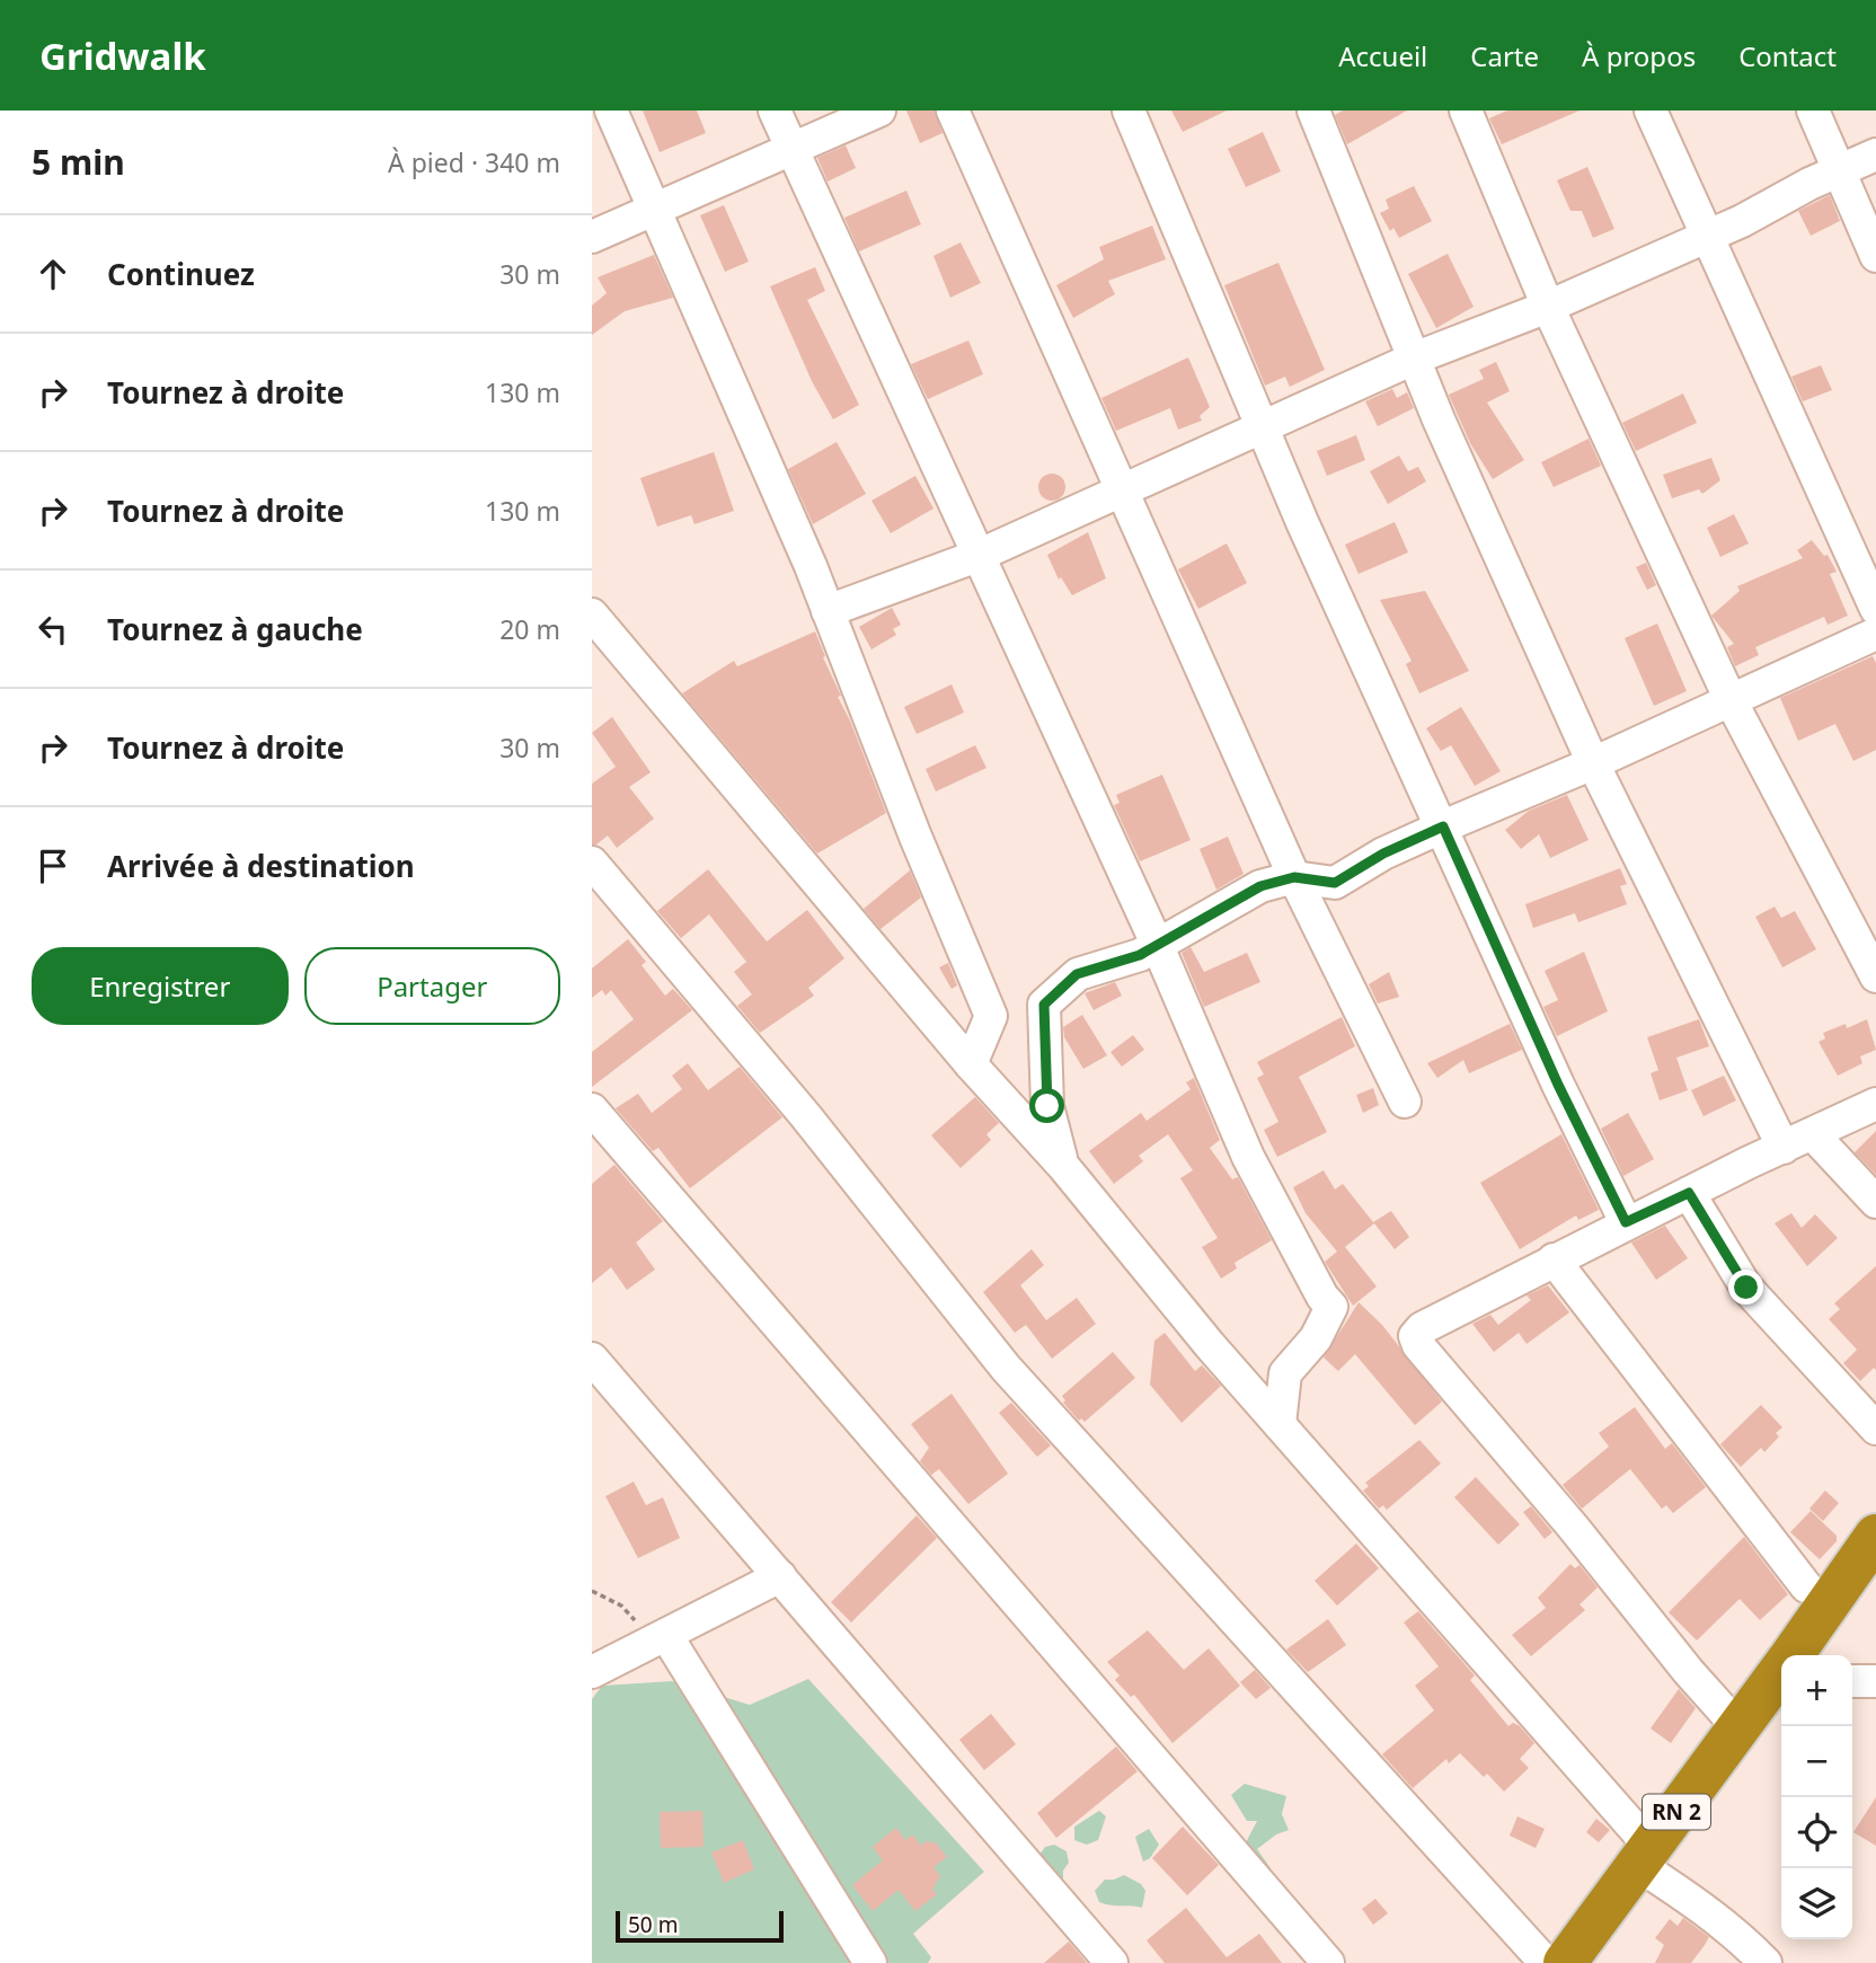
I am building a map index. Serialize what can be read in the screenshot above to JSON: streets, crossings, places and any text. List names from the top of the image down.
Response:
{
  "streets": {
    "highway": ["RN 2"]
  },
  "scale_bar": "50 m",
  "page": {
    "header": "Gridwalk",
    "nav": [
      "Accueil",
      "Carte",
      "À propos",
      "Contact"
    ],
    "heading": ["5 min", "À pied · 340 m"],
    "list": [
      ["Continuez", "30 m"],
      ["Tournez à droite", "130 m"],
      ["Tournez à droite", "130 m"],
      ["Tournez à gauche", "20 m"],
      ["Tournez à droite", "30 m"],
      "Arrivée à destination"
    ],
    "buttons": ["Enregistrer", "Partager"],
    "map_buttons": ["+", "−"],
    "scale": "50 m"
  }
}
